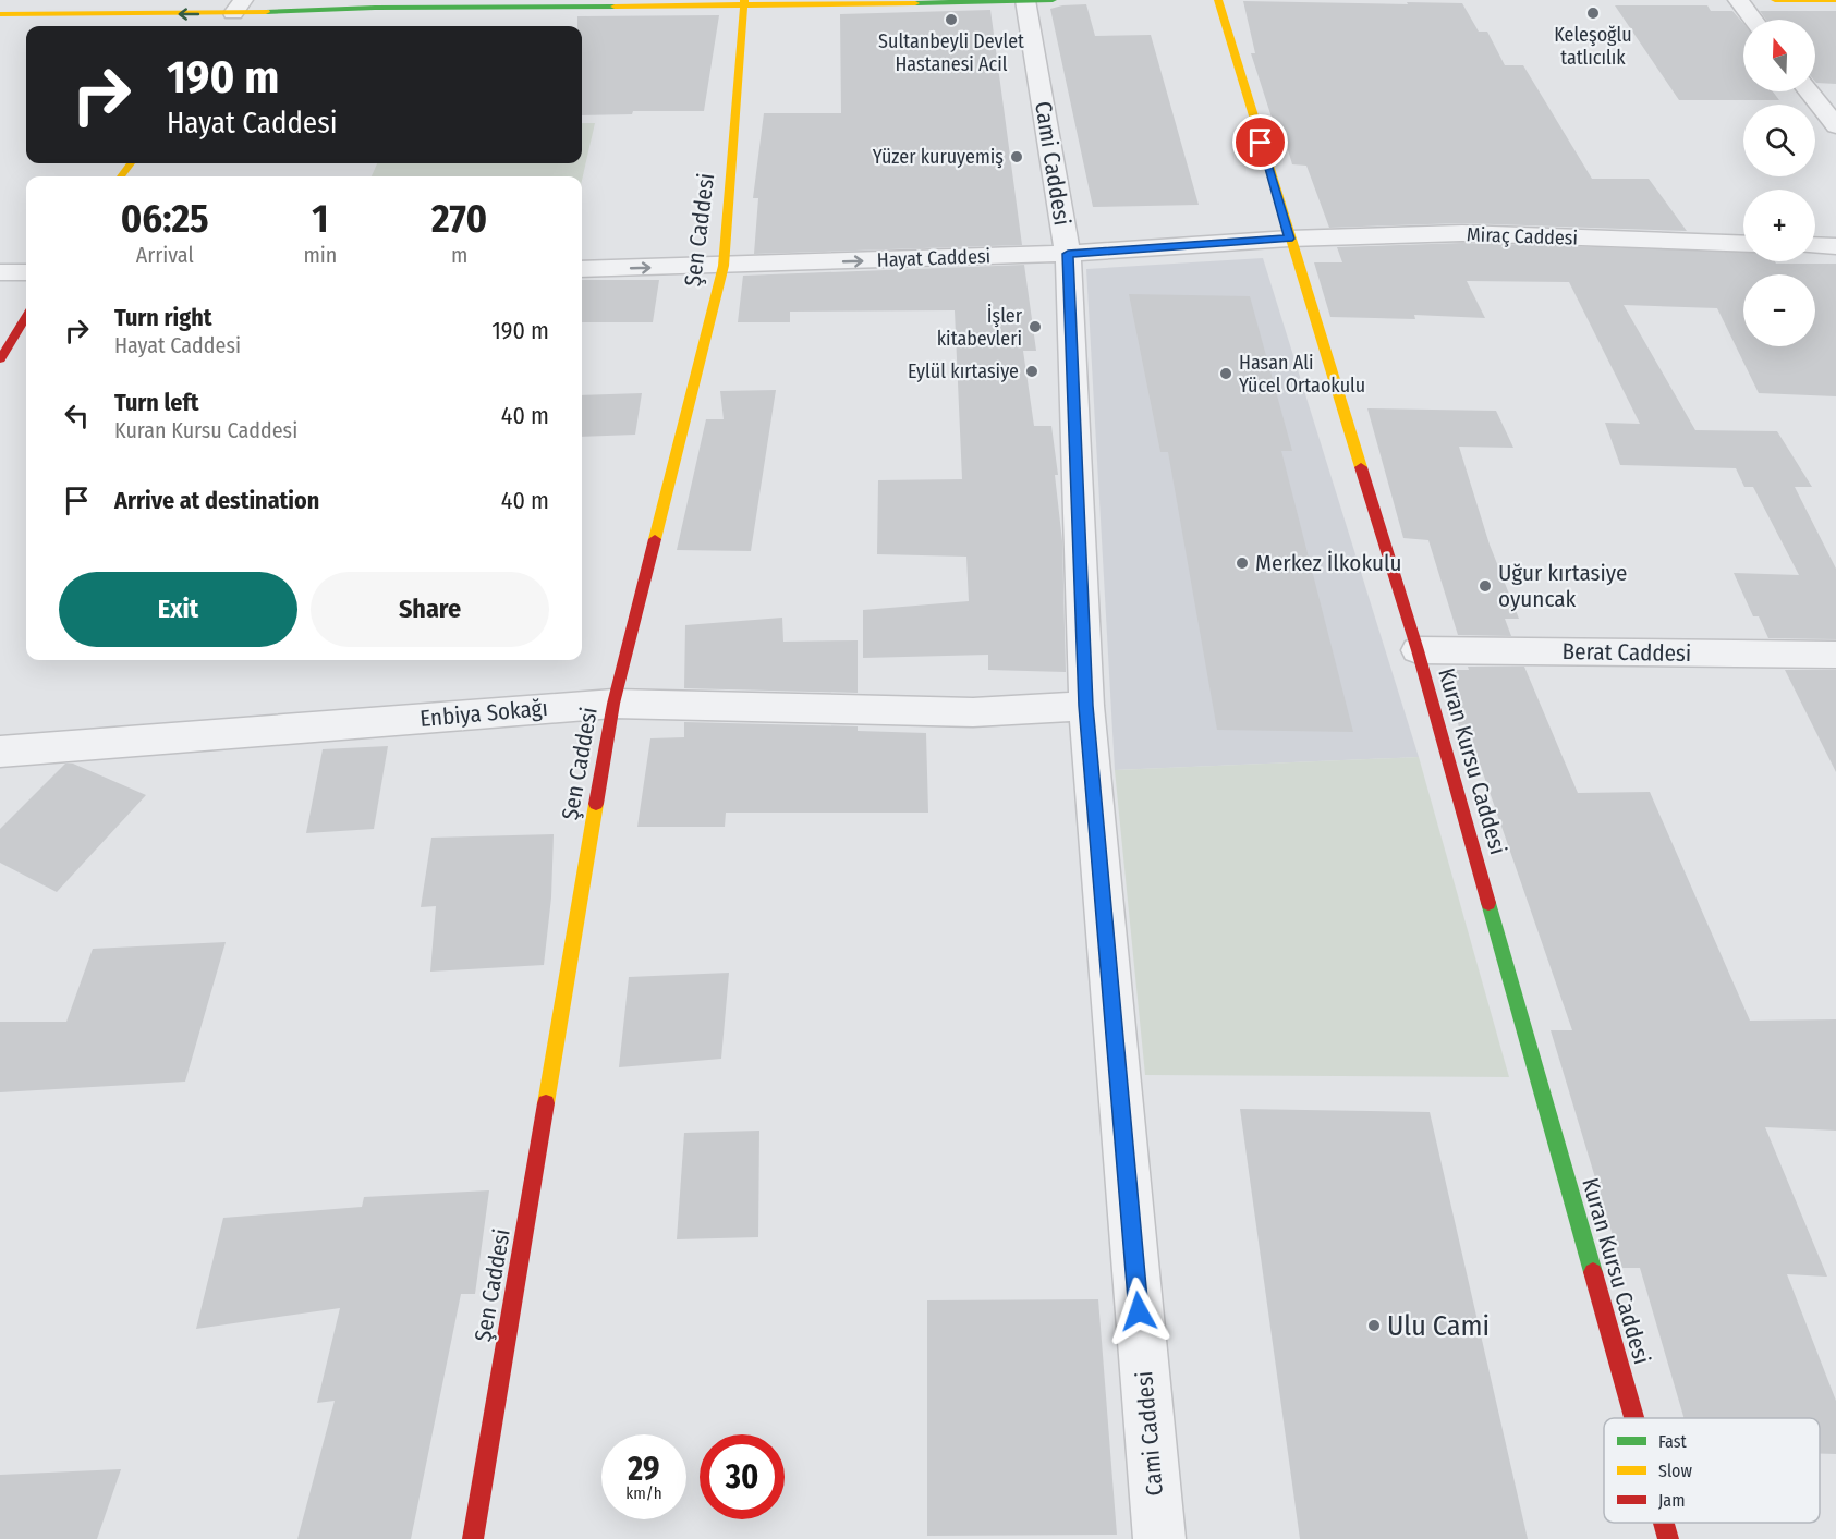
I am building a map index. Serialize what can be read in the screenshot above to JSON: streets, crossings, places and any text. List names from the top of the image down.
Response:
{
  "streets": {
    "street": [
      "Cami Caddesi",
      "Şen Caddesi",
      "Miraç Caddesi",
      "Hayat Caddesi",
      "Berat Caddesi",
      "Enbiya Sokağı",
      "Kuran Kursu Caddesi"
    ]
  },
  "crossings": [
    ["Cami Caddesi", "Hayat Caddesi"],
    ["Cami Caddesi", "Enbiya Sokağı"],
    ["Şen Caddesi", "Hayat Caddesi"],
    ["Şen Caddesi", "Enbiya Sokağı"],
    ["Miraç Caddesi", "Hayat Caddesi"],
    ["Miraç Caddesi", "Kuran Kursu Caddesi"],
    ["Hayat Caddesi", "Kuran Kursu Caddesi"],
    ["Berat Caddesi", "Kuran Kursu Caddesi"]
  ],
  "places": [
    "Keleşoğlu tatlıcılık",
    "Sultanbeyli Devlet Hastanesi Acil",
    "Yüzer kuruyemiş",
    "İşler kitabevleri",
    "Eylül kırtasiye",
    "Hasan Ali Yücel Ortaokulu",
    "Merkez İlkokulu",
    "Uğur kırtasiye oyuncak",
    "Ulu Cami"
  ],
  "legend": ["Fast", "Slow", "Jam"],
  "north": "top",
  "page": {
    "map_buttons": ["+", "−"],
    "turn": ["190 m", "Hayat Caddesi"],
    "eta": [
      "06:25",
      "Arrival",
      "1",
      "min",
      "270",
      "m"
    ],
    "list": [
      {
        "name": "Turn right",
        "note": "Hayat Caddesi",
        "value": "190 m"
      },
      {
        "name": "Turn left",
        "note": "Kuran Kursu Caddesi",
        "value": "40 m"
      },
      {
        "name": "Arrive at destination",
        "value": "40 m"
      }
    ],
    "buttons": ["Exit", "Share"],
    "speed": "29 km/h",
    "limit": "30"
  }
}
